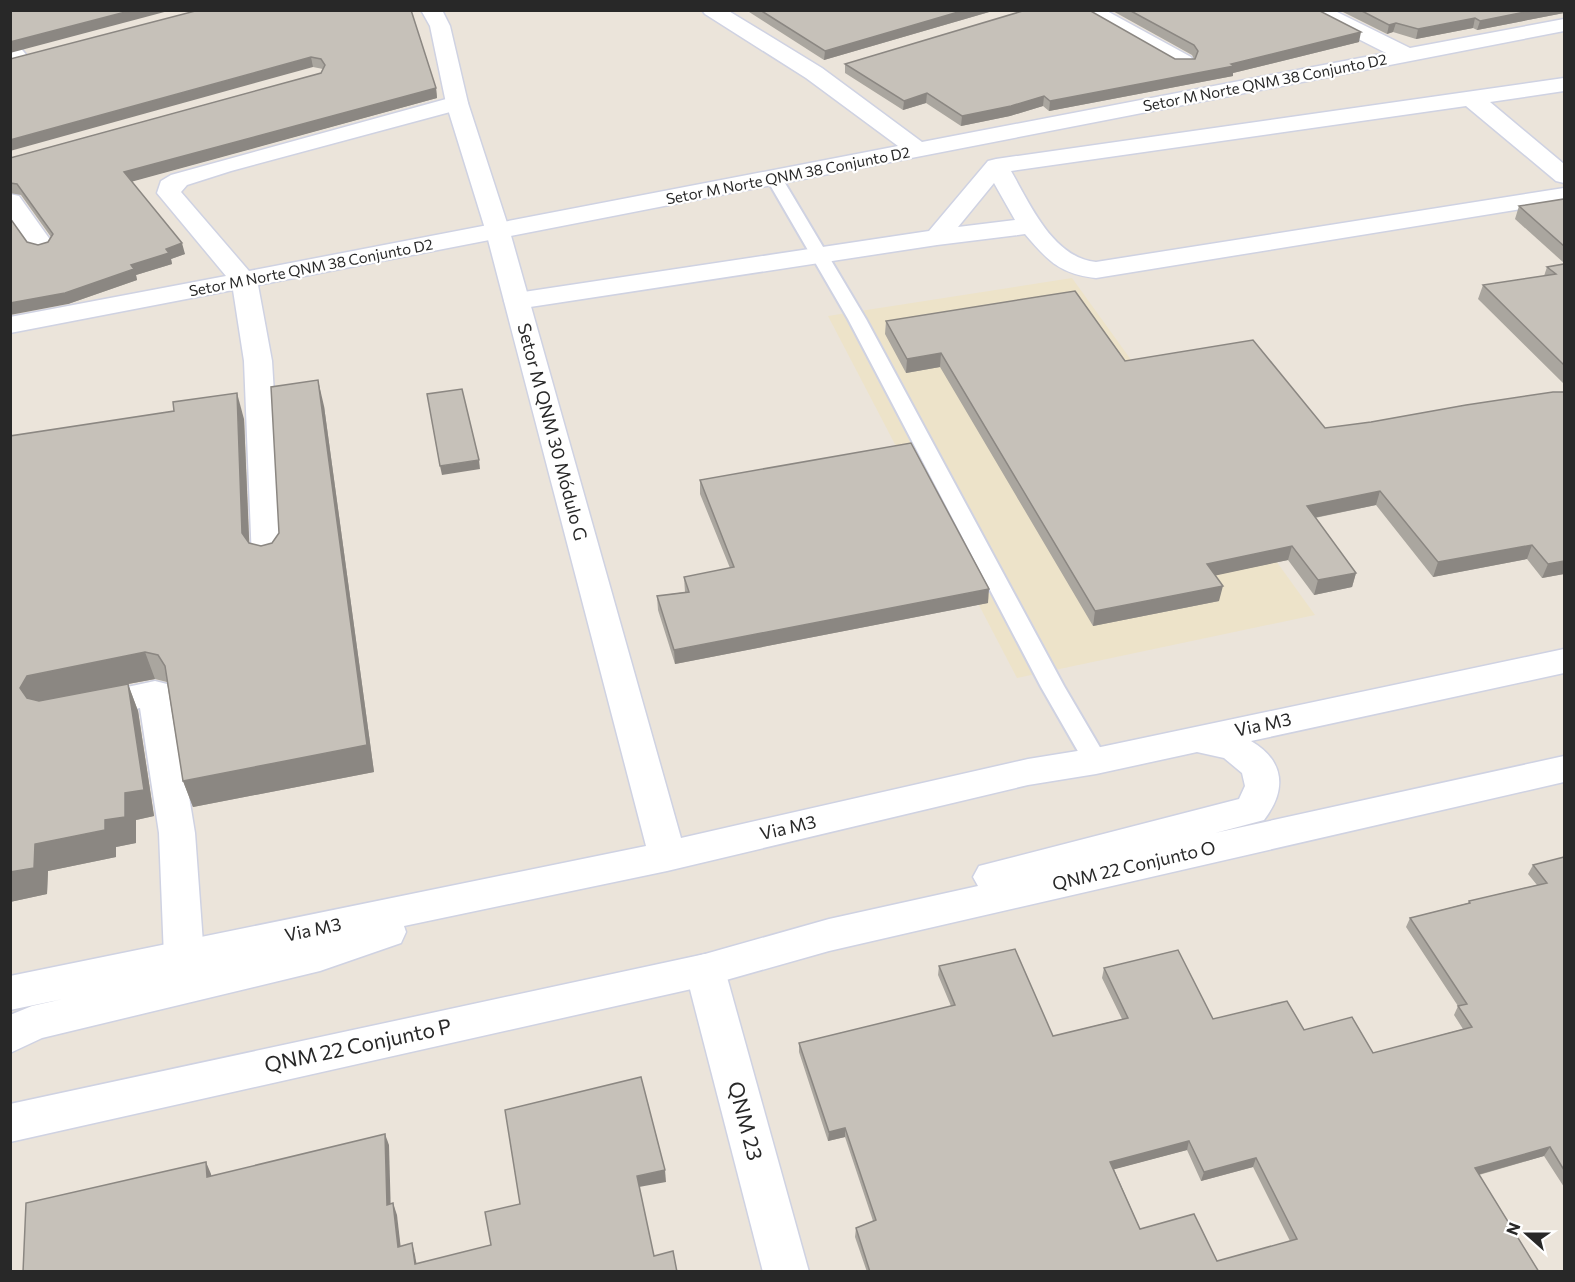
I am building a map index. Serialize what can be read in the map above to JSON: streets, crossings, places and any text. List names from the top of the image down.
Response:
{
  "streets": {
    "street": [
      "Setor M Norte QNM 38 Conjunto D2",
      "Setor M QNM 30 Módulo G",
      "Via M3",
      "QNM 22 Conjunto O",
      "QNM 22 Conjunto P",
      "QNM 23"
    ]
  },
  "crossings": [
    ["Setor M Norte QNM 38 Conjunto D2", "Setor M QNM 30 Módulo G"],
    ["Setor M QNM 30 Módulo G", "Via M3"],
    ["QNM 22 Conjunto O", "QNM 22 Conjunto P"],
    ["QNM 22 Conjunto O", "QNM 23"],
    ["QNM 22 Conjunto P", "QNM 23"]
  ],
  "north": "left"
}
